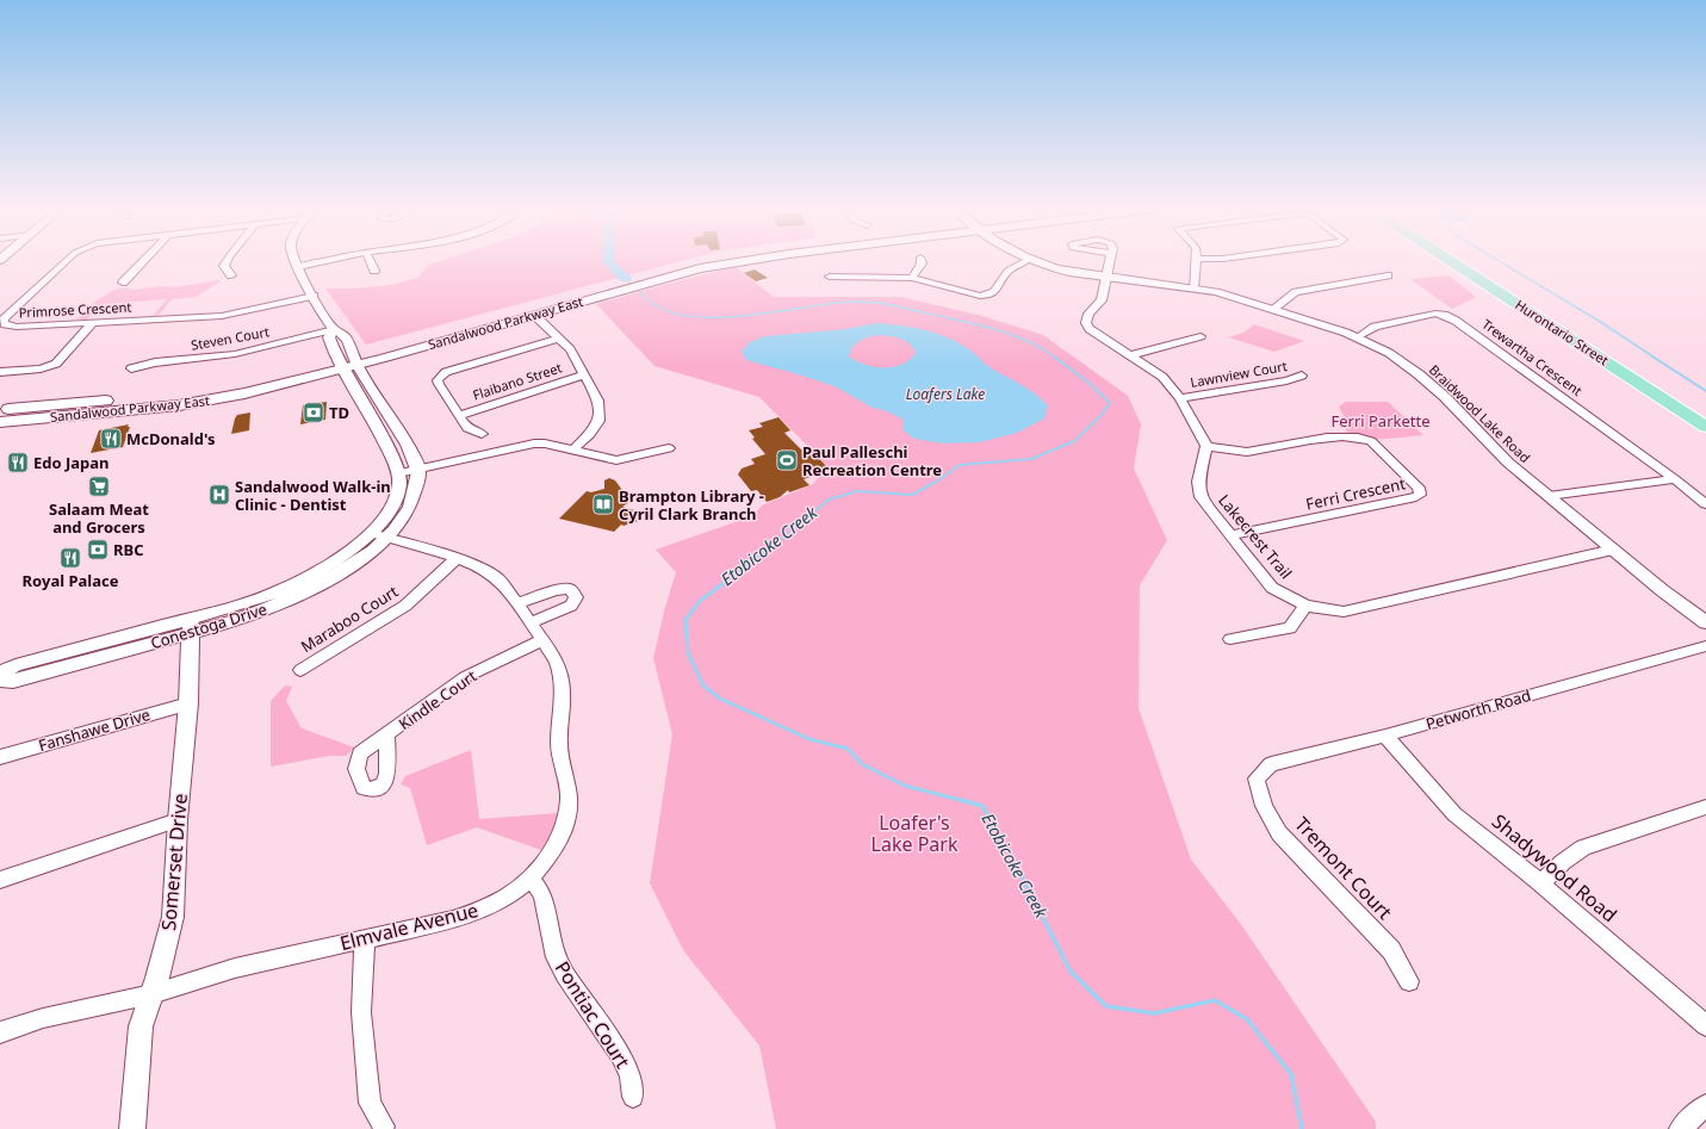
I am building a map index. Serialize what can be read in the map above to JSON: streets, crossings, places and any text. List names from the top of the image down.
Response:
{
  "streets": {
    "main road": ["Sandalwood Parkway East", "Hurontario Street"],
    "street": [
      "Primrose Crescent",
      "Steven Court",
      "Trewartha Crescent",
      "Lawnview Court",
      "Flaibano Street",
      "Braidwood Lake Road",
      "Ferri Crescent",
      "Lakecrest Trail",
      "Maraboo Court",
      "Conestoga Drive",
      "Kindle Court",
      "Petworth Road",
      "Fanshawe Drive",
      "Somerset Drive",
      "Tremont Court",
      "Shadywood Road",
      "Elmvale Avenue",
      "Pontiac Court"
    ]
  },
  "crossings": [
    ["Trewartha Crescent", "Braidwood Lake Road"],
    ["Braidwood Lake Road", "Lakecrest Trail"],
    ["Ferri Crescent", "Lakecrest Trail"],
    ["Maraboo Court", "Elmvale Avenue"],
    ["Conestoga Drive", "Somerset Drive"],
    ["Conestoga Drive", "Elmvale Avenue"],
    ["Kindle Court", "Elmvale Avenue"],
    ["Petworth Road", "Tremont Court"],
    ["Petworth Road", "Shadywood Road"],
    ["Fanshawe Drive", "Somerset Drive"],
    ["Somerset Drive", "Elmvale Avenue"],
    ["Elmvale Avenue", "Pontiac Court"]
  ],
  "water": ["Loafers Lake", "Etobicoke Creek"],
  "parks": ["Ferri Parkette", "Loafer's Lake Park"],
  "places": {
    "bank": ["TD", "RBC"],
    "restaurant": ["McDonald's", "Edo Japan", "Royal Palace"],
    "sports": ["Paul Palleschi Recreation Centre"],
    "supermarket": ["Salaam Meat and Grocers"],
    "hospital": ["Sandalwood Walk-in Clinic - Dentist"],
    "library": ["Brampton Library - Cyril Clark Branch"]
  }
}
